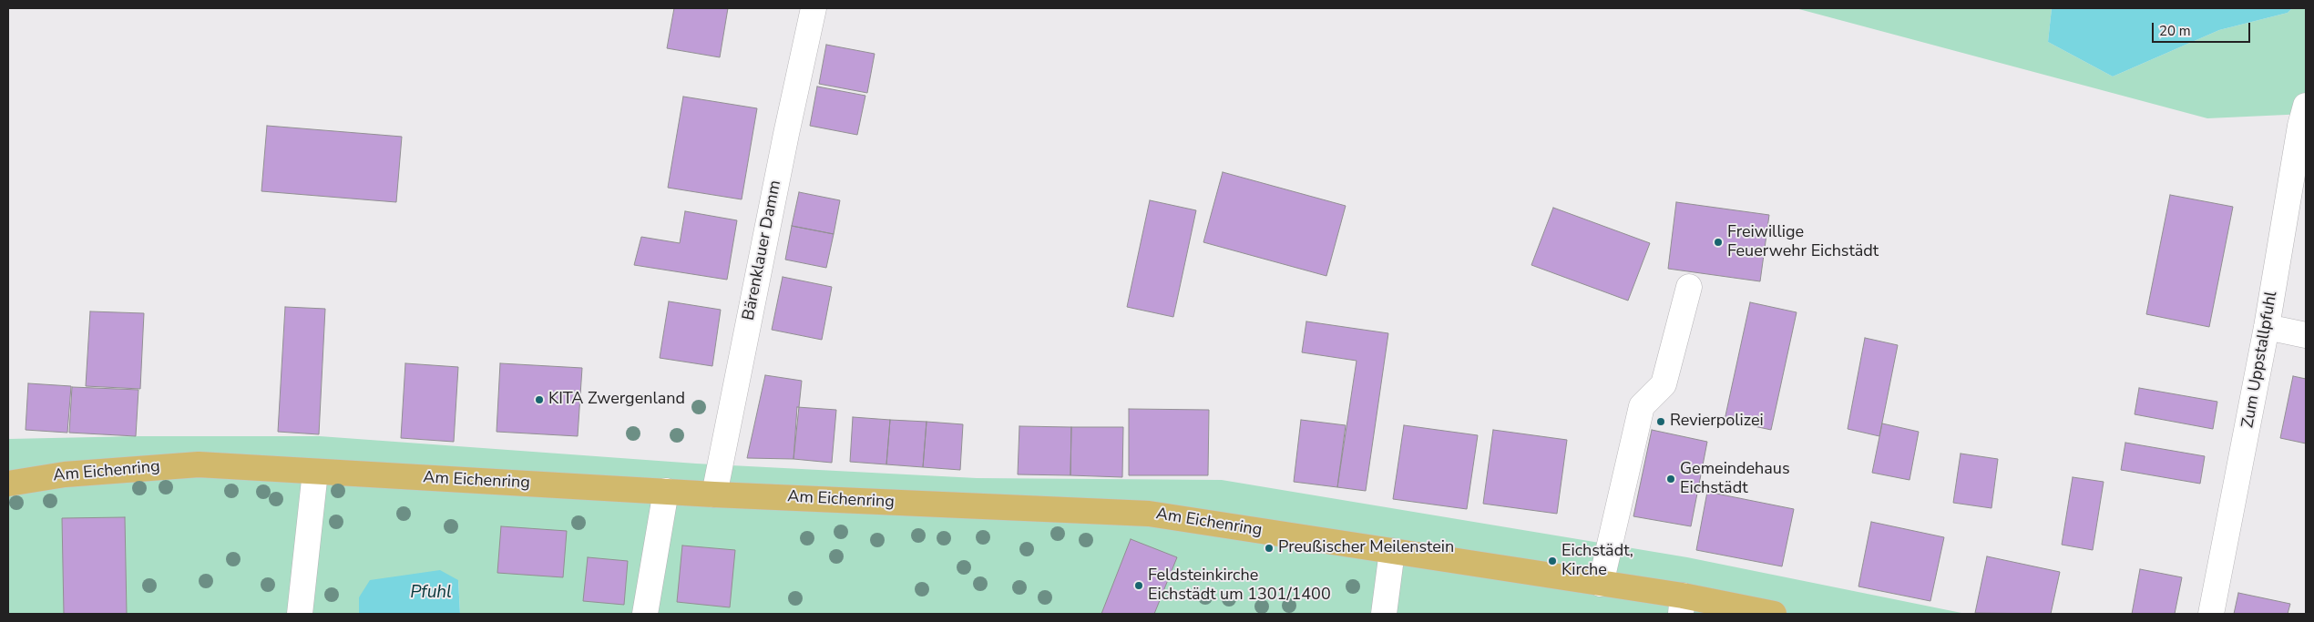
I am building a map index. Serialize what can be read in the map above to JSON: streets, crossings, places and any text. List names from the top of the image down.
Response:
{
  "streets": {
    "main road": ["Am Eichenring"],
    "street": ["Bärenklauer Damm", "Zum Uppstallpfuhl"]
  },
  "crossings": [
    ["Bärenklauer Damm", "Am Eichenring"]
  ],
  "water": ["Pfuhl"],
  "places": [
    "Freiwillige Feuerwehr Eichstädt",
    "KITA Zwergenland",
    "Revierpolizei",
    "Gemeindehaus Eichstädt",
    "Preußischer Meilenstein",
    "Eichstädt, Kirche",
    "Feldsteinkirche Eichstädt um 1301/1400"
  ],
  "scale_bar": "20 m"
}
